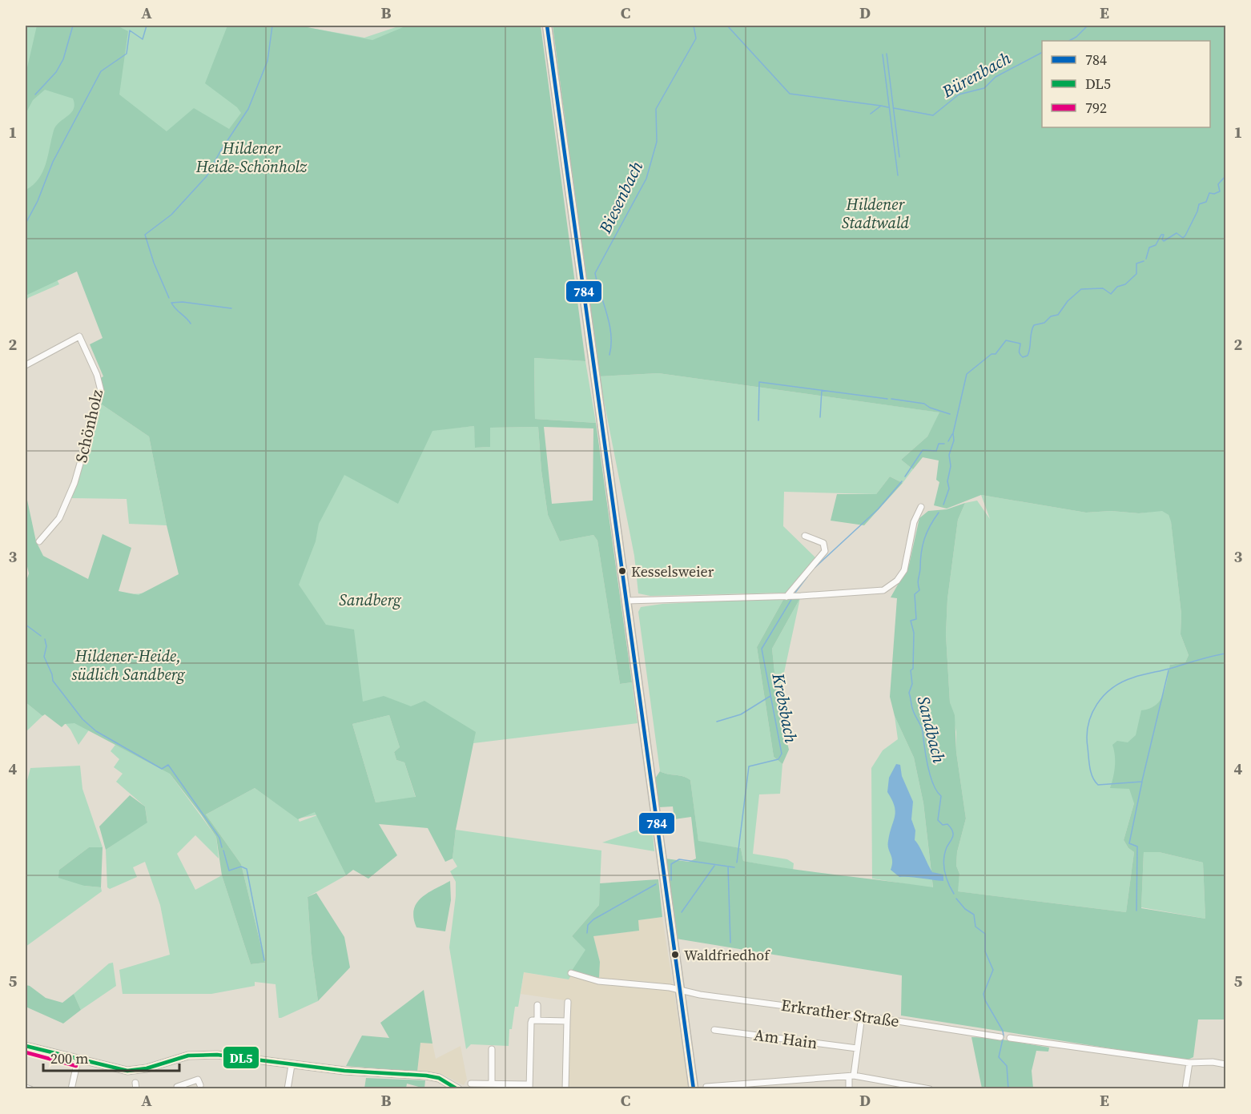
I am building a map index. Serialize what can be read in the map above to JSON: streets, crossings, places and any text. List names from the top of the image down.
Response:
{
  "streets": {
    "street": ["Schönholz", "Erkrather Straße", "Am Hain"]
  },
  "water": [
    "Bürenbach",
    "Biesenbach",
    "Krebsbach",
    "Sandbach"
  ],
  "parks": [
    "Hildener Heide-Schönholz",
    "Hildener Stadtwald",
    "Sandberg",
    "Hildener-Heide, südlich Sandberg"
  ],
  "places": ["Kesselsweier", "Waldfriedhof"],
  "lines": ["transit line 784", "transit line DL5", "transit line 792"],
  "legend": ["784", "DL5", "792"],
  "scale_bar": "200 m",
  "grid": {
    "columns": [
      "A",
      "B",
      "C",
      "D",
      "E"
    ],
    "rows": [
      "1",
      "2",
      "3",
      "4",
      "5"
    ]
  }
}
